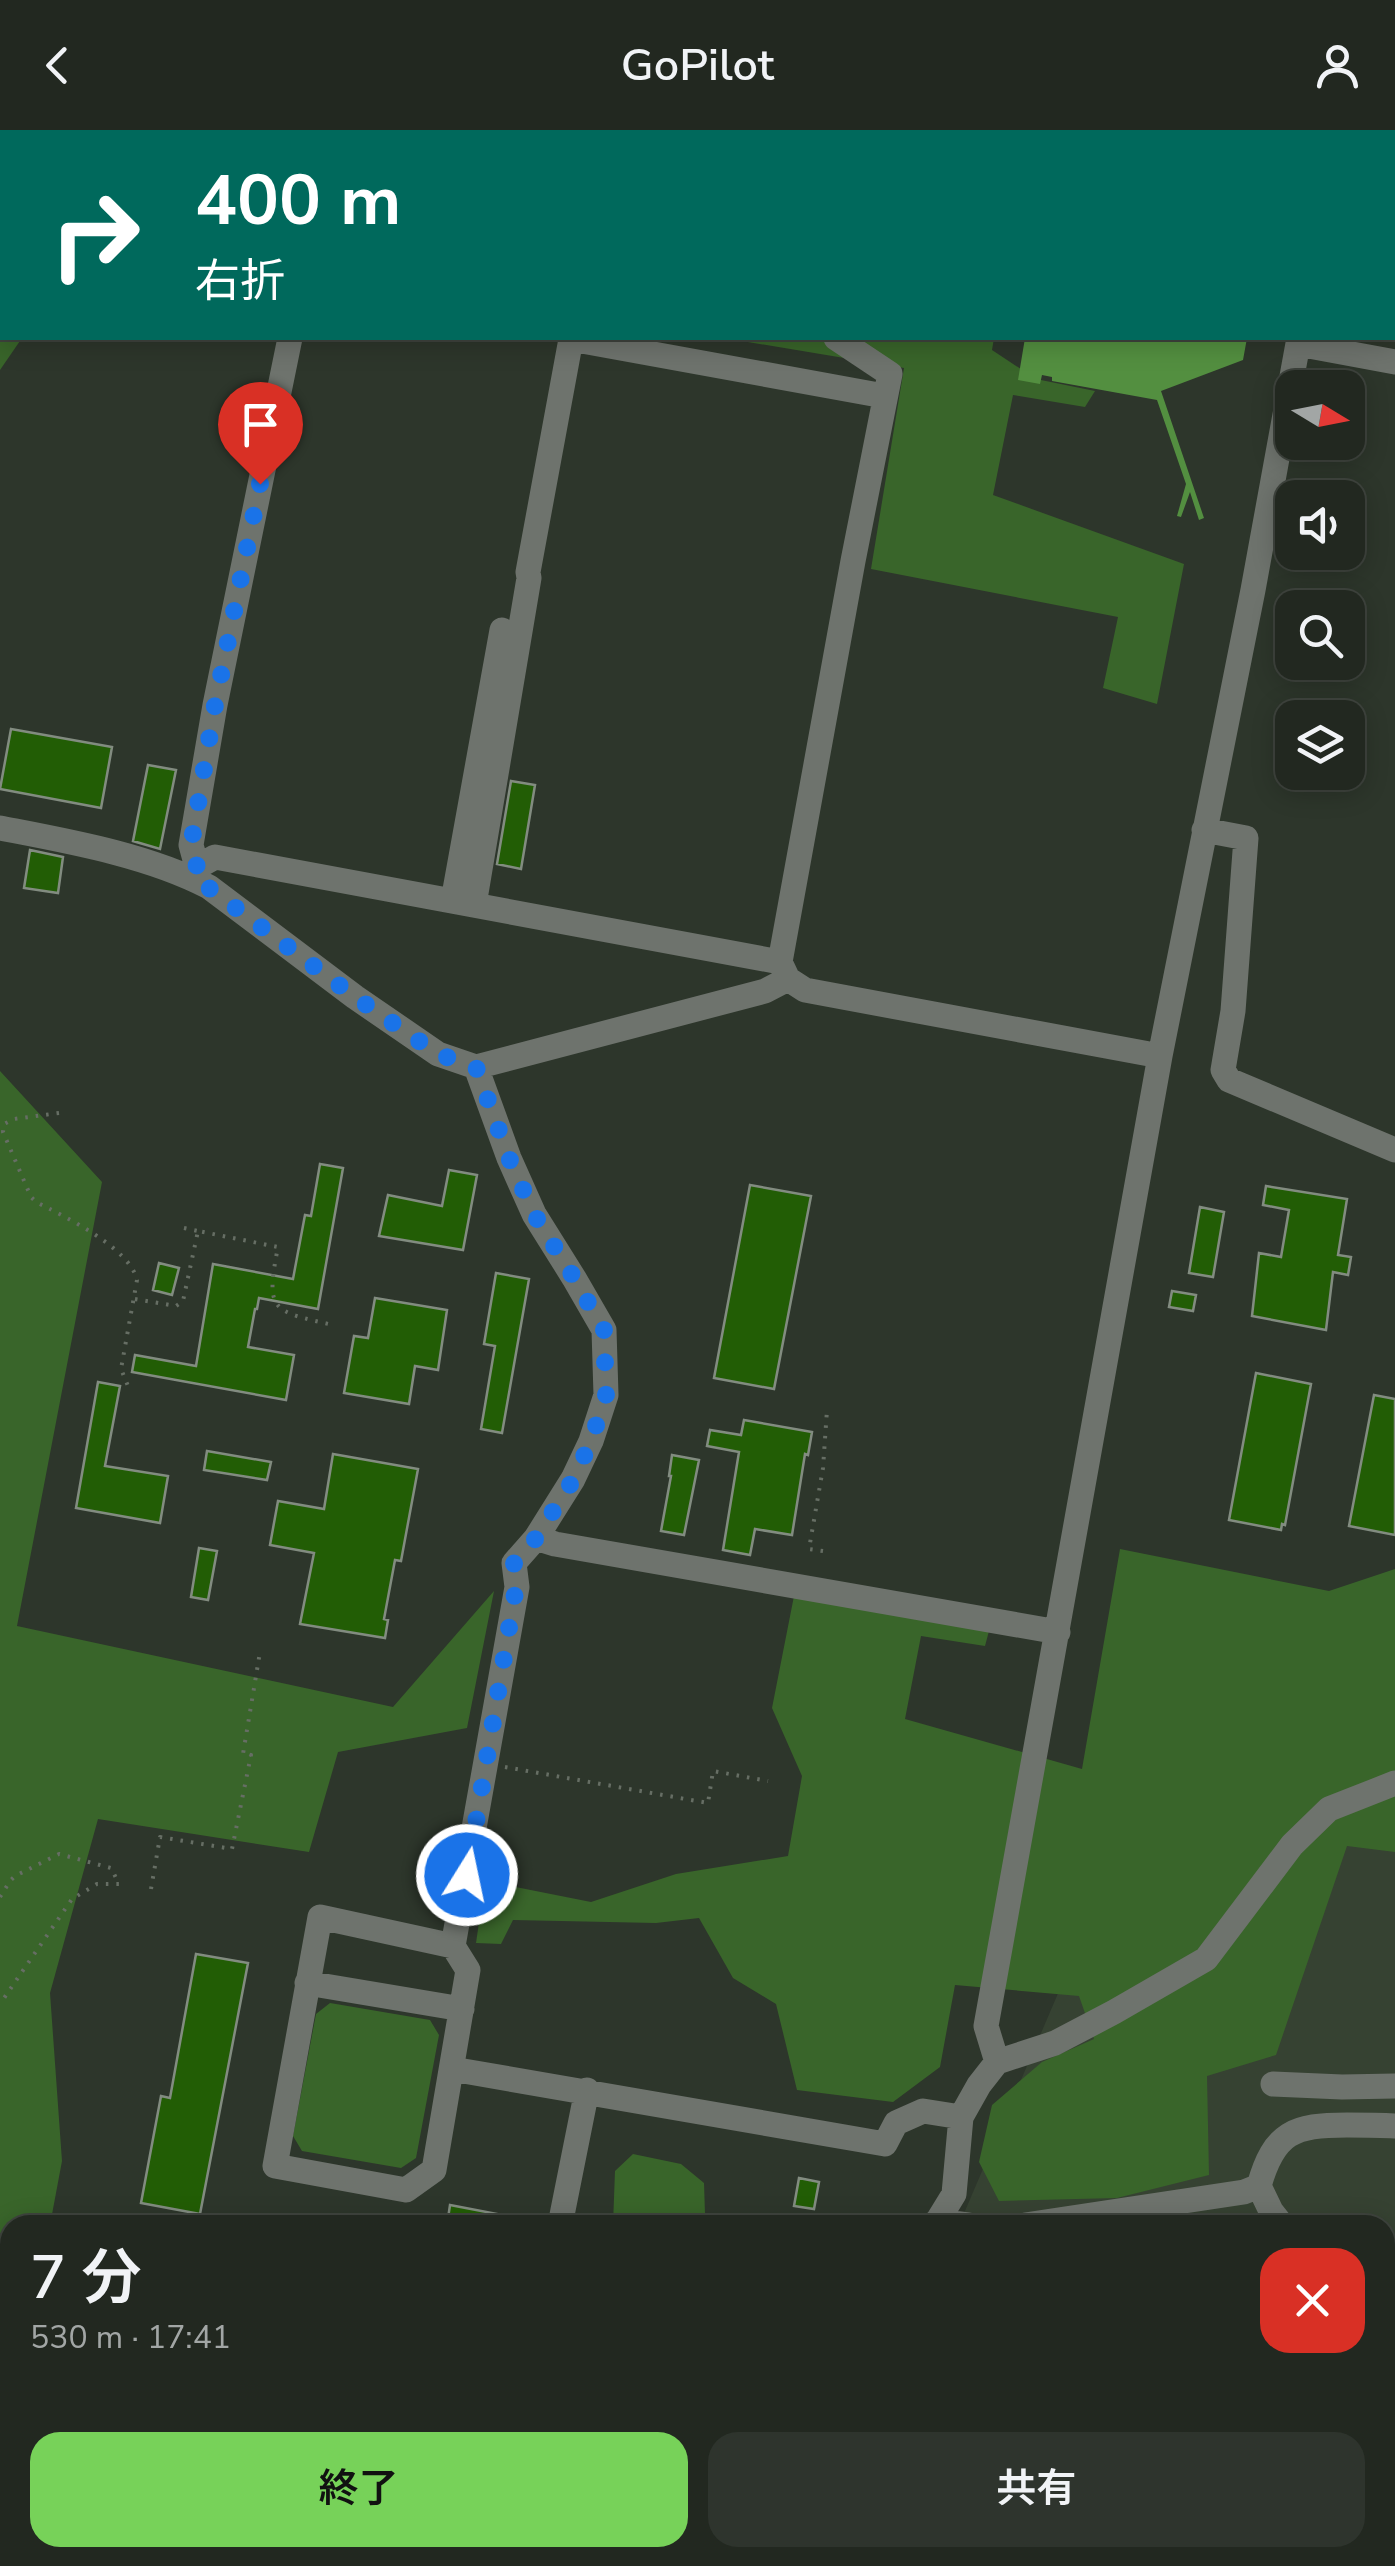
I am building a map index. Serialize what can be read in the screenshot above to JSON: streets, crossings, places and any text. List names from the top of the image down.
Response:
{
  "north": "right",
  "page": {
    "header": "GoPilot",
    "turn": ["400 m", "右折"],
    "heading": ["7 分", "530 m · 17:41"],
    "buttons": ["終了", "共有"]
  }
}
